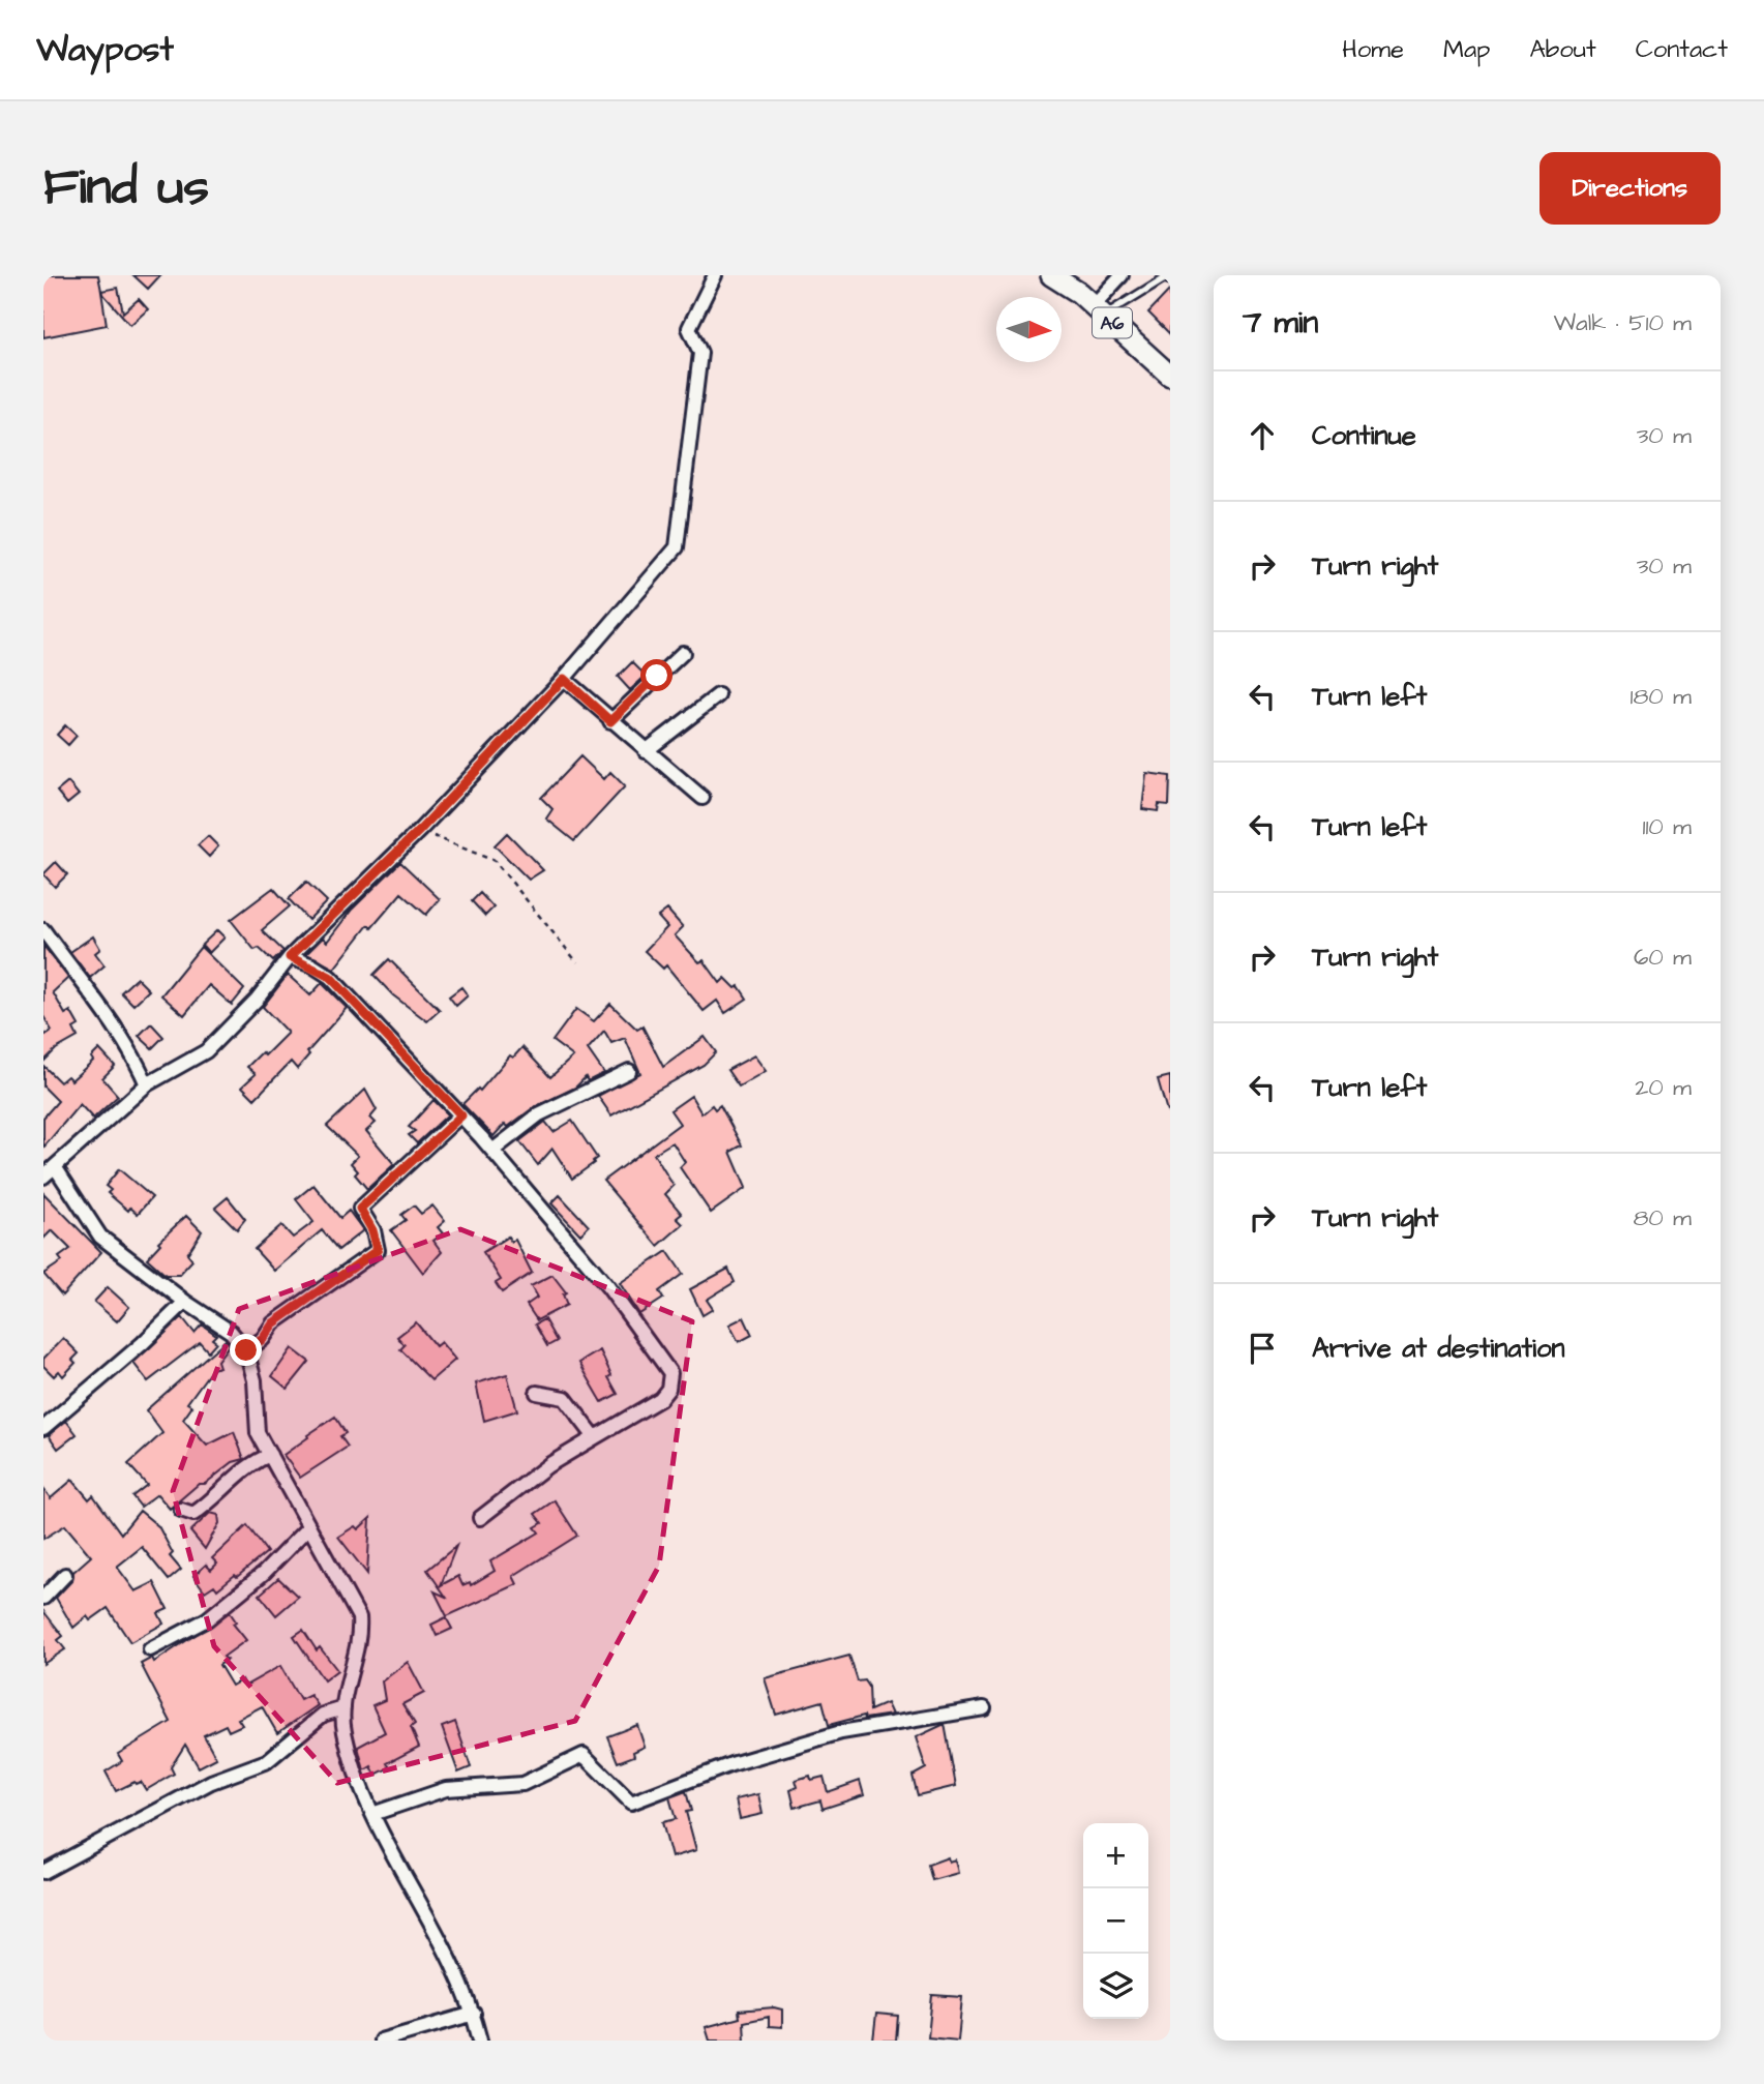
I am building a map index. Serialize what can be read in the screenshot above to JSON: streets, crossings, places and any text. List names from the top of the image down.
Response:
{
  "streets": {
    "main road": ["A6"]
  },
  "north": "right",
  "page": {
    "header": "Waypost",
    "nav": [
      "Home",
      "Map",
      "About",
      "Contact"
    ],
    "buttons": "Directions",
    "title": "Find us",
    "heading": ["7 min", "Walk · 510 m"],
    "list": [
      ["Continue", "30 m"],
      ["Turn right", "30 m"],
      ["Turn left", "180 m"],
      ["Turn left", "110 m"],
      ["Turn right", "60 m"],
      ["Turn left", "20 m"],
      ["Turn right", "80 m"],
      "Arrive at destination"
    ],
    "map_buttons": ["+", "−"]
  }
}
